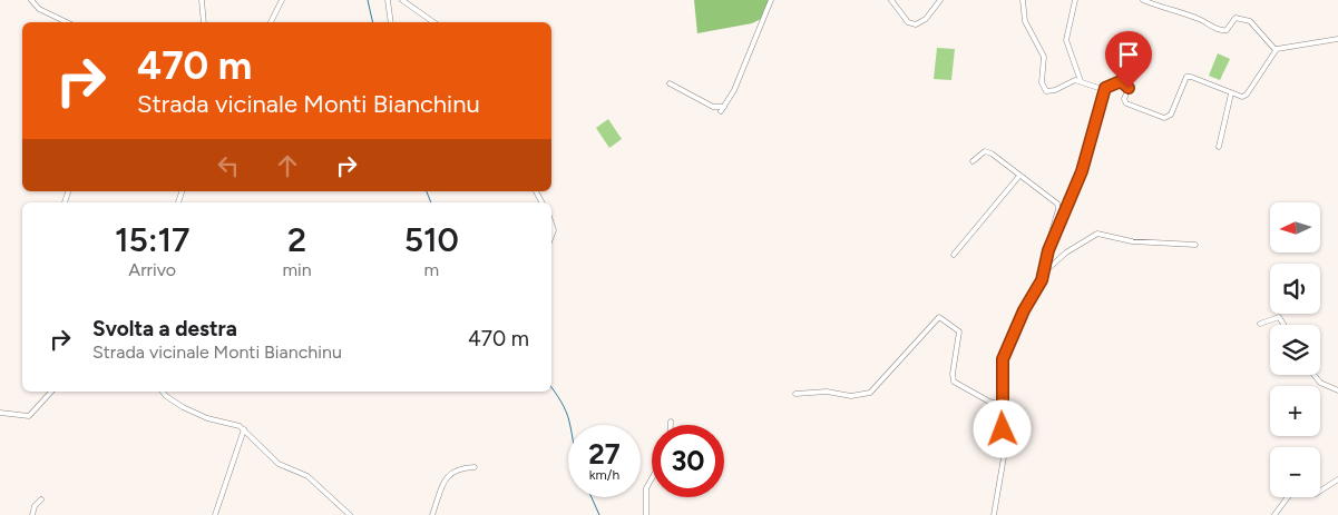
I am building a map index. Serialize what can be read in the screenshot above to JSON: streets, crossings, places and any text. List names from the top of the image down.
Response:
{
  "north": "left",
  "page": {
    "turn": ["470 m", "Strada vicinale Monti Bianchinu"],
    "map_buttons": ["+", "−"],
    "eta": [
      "15:17",
      "Arrivo",
      "2",
      "min",
      "510",
      "m"
    ],
    "list": [
      {
        "name": "Svolta a destra",
        "note": "Strada vicinale Monti Bianchinu",
        "value": "470 m"
      }
    ],
    "speed": "27 km/h",
    "limit": "30"
  }
}
